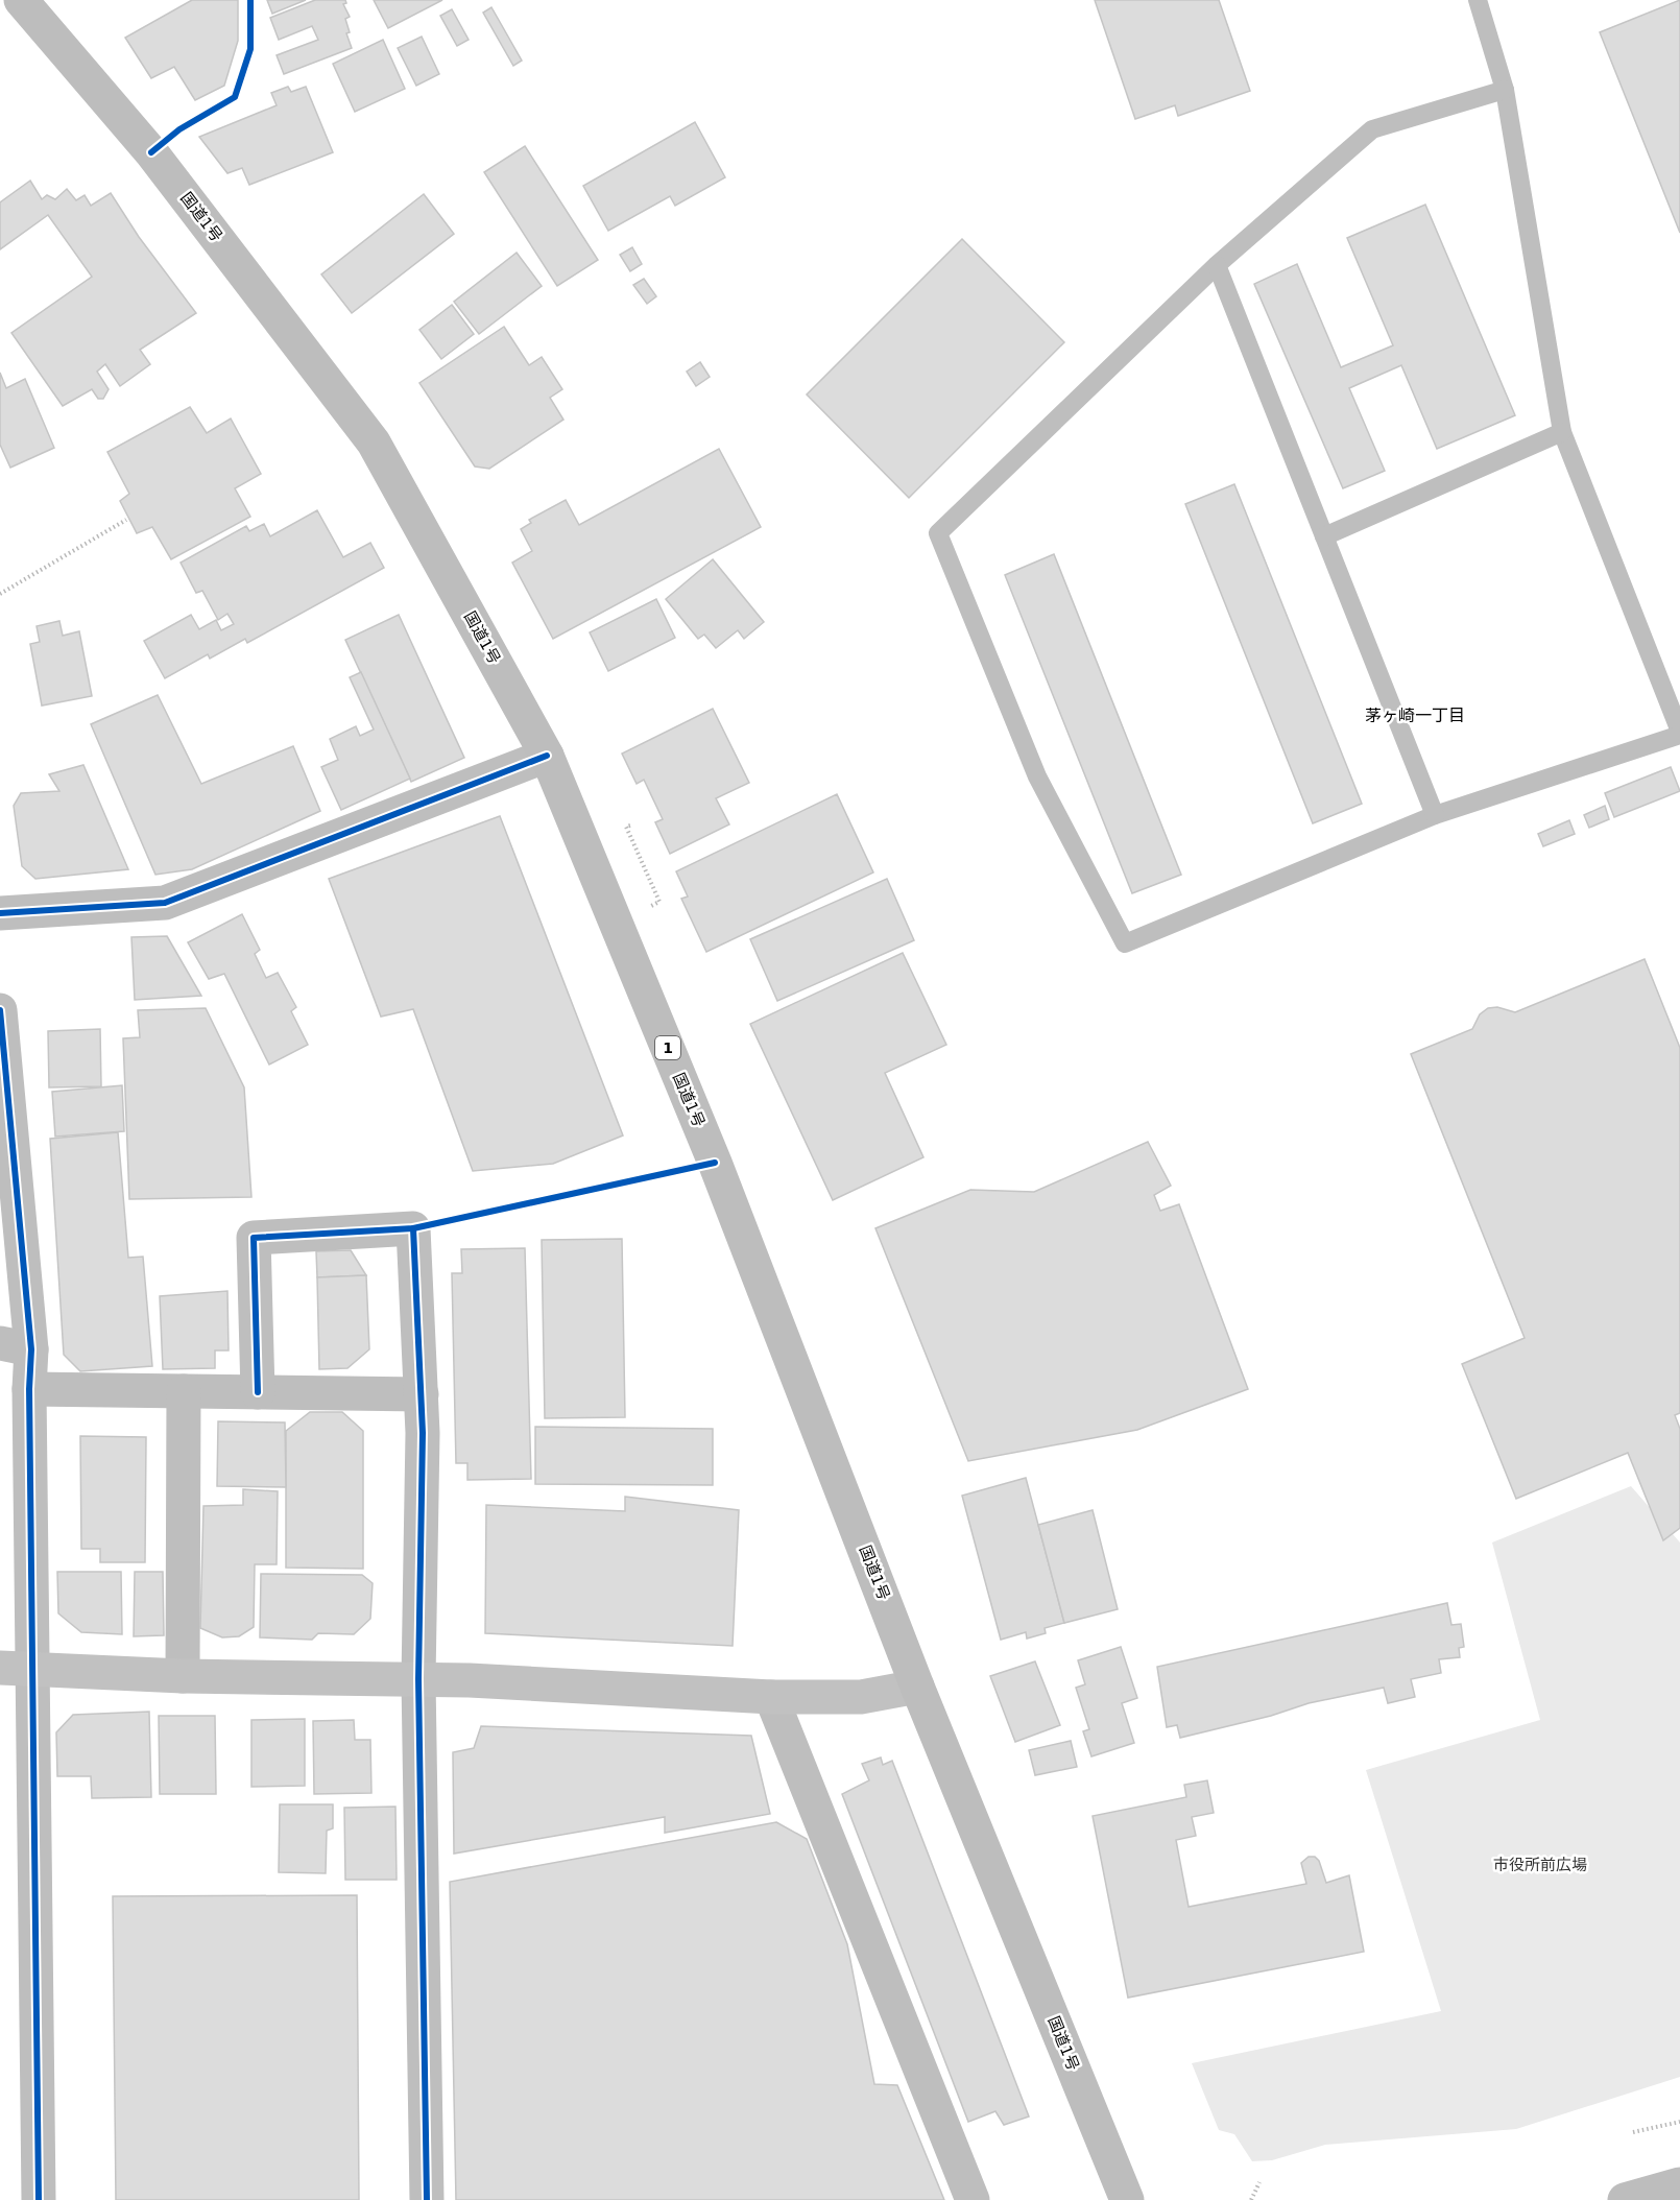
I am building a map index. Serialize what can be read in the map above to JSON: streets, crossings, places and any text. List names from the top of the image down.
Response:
{
  "streets": {
    "main road": ["国道1号", "1"]
  },
  "districts": ["茅ヶ崎一丁目"],
  "parks": ["市役所前広場"]
}
